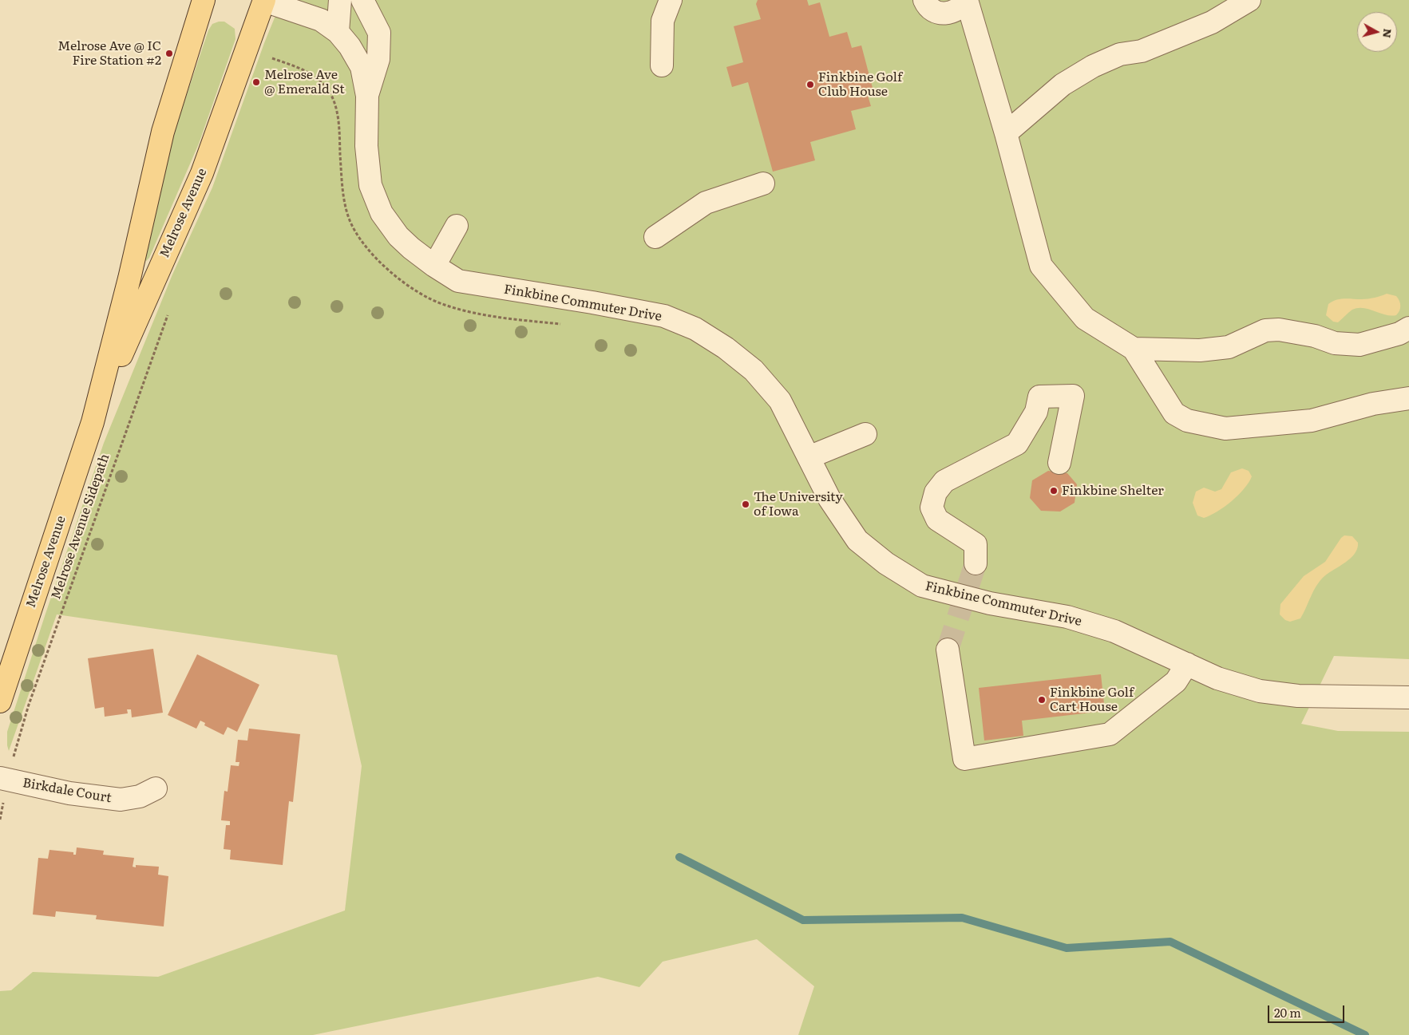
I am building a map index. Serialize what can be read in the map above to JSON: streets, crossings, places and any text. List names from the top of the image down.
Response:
{
  "streets": {
    "main road": ["Melrose Avenue"],
    "street": ["Finkbine Commuter Drive", "Birkdale Court"],
    "path": ["Melrose Avenue Sidepath"]
  },
  "crossings": [
    ["Melrose Avenue", "Finkbine Commuter Drive"]
  ],
  "places": [
    "Melrose Ave @ IC Fire Station #2",
    "Melrose Ave @ Emerald St",
    "Finkbine Golf Club House",
    "Finkbine Shelter",
    "The University of Iowa",
    "Finkbine Golf Cart House"
  ],
  "scale_bar": "20 m",
  "north": "right"
}
